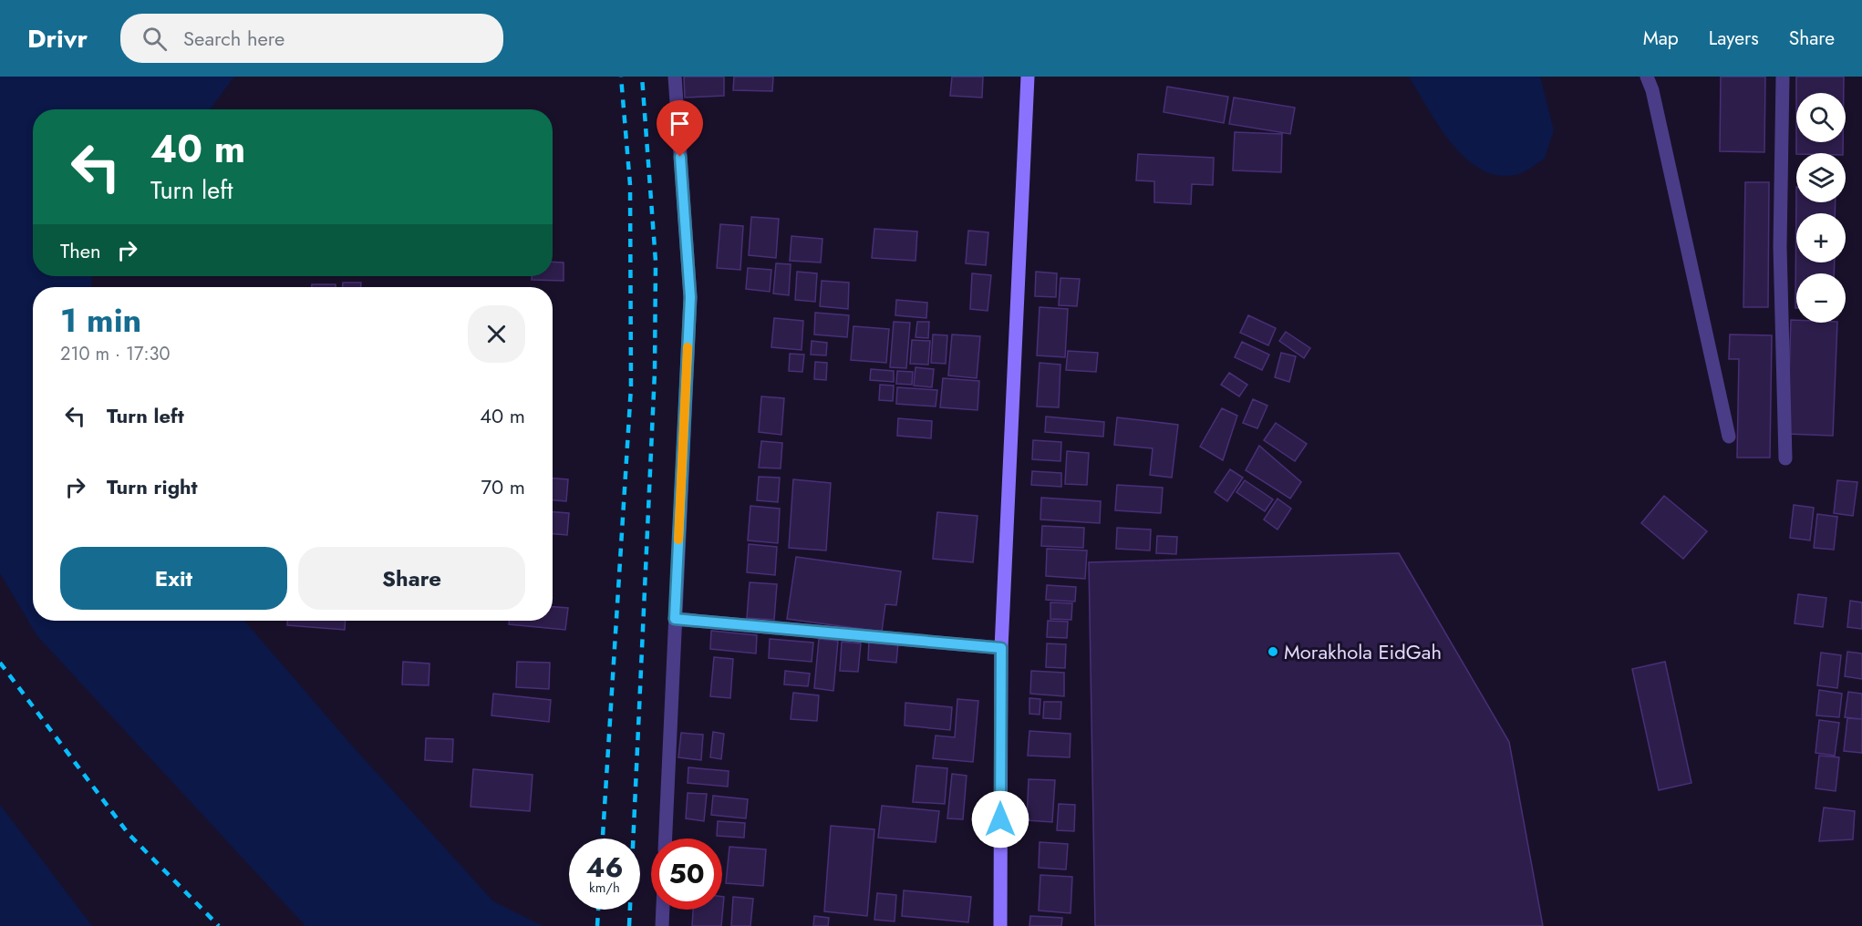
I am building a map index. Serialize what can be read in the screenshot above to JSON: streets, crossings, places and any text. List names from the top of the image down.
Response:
{
  "places": ["Morakhola EidGah"],
  "page": {
    "header": "Drivr",
    "search": "Search here",
    "nav": ["Map", "Layers", "Share"],
    "map_buttons": ["+", "−"],
    "turn": ["40 m", "Turn left"],
    "then": "Then",
    "heading": ["1 min", "210 m · 17:30"],
    "list": [
      {
        "name": "Turn left",
        "value": "40 m"
      },
      {
        "name": "Turn right",
        "value": "70 m"
      }
    ],
    "buttons": ["Exit", "Share"],
    "speed": "46 km/h",
    "limit": "50"
  }
}
